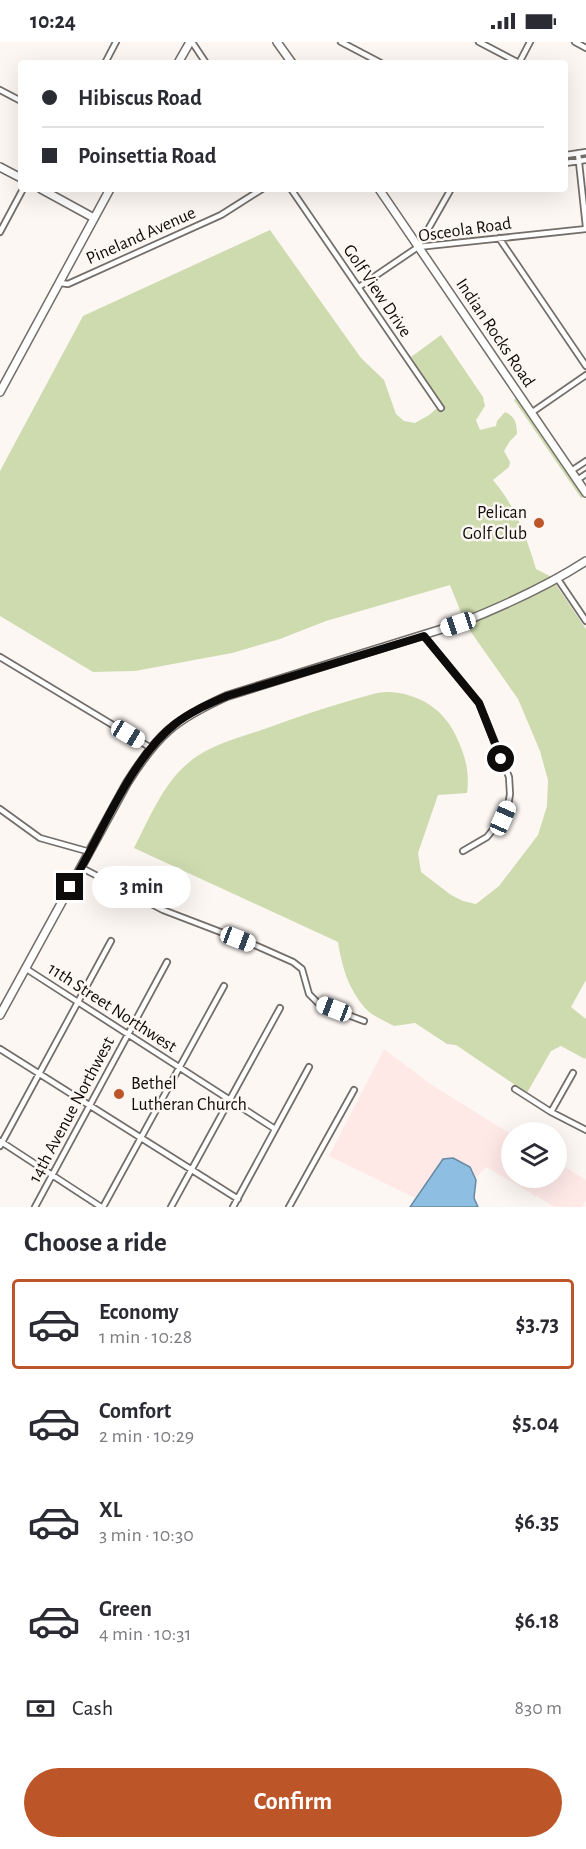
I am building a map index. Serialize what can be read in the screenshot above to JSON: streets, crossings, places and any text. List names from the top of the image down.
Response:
{
  "streets": {
    "street": [
      "Osceola Road",
      "Pineland Avenue",
      "Golf View Drive",
      "Indian Rocks Road",
      "11th Street Northwest",
      "14th Avenue Northwest"
    ]
  },
  "crossings": [
    ["Osceola Road", "Golf View Drive"],
    ["Osceola Road", "Indian Rocks Road"],
    ["11th Street Northwest", "14th Avenue Northwest"]
  ],
  "places": ["Pelican Golf Club", "Bethel Lutheran Church"],
  "page": {
    "status": "10:24",
    "banner": ["Hibiscus Road", "Poinsettia Road"],
    "bubble": "3 min",
    "heading": "Choose a ride",
    "list": [
      {
        "name": "Economy",
        "note": "1 min · 10:28",
        "value": "$3.73"
      },
      {
        "name": "Comfort",
        "note": "2 min · 10:29",
        "value": "$5.04"
      },
      {
        "name": "XL",
        "note": "3 min · 10:30",
        "value": "$6.35"
      },
      {
        "name": "Green",
        "note": "4 min · 10:31",
        "value": "$6.18"
      }
    ],
    "pay": ["Cash", "830 m"],
    "buttons": "Confirm"
  }
}
